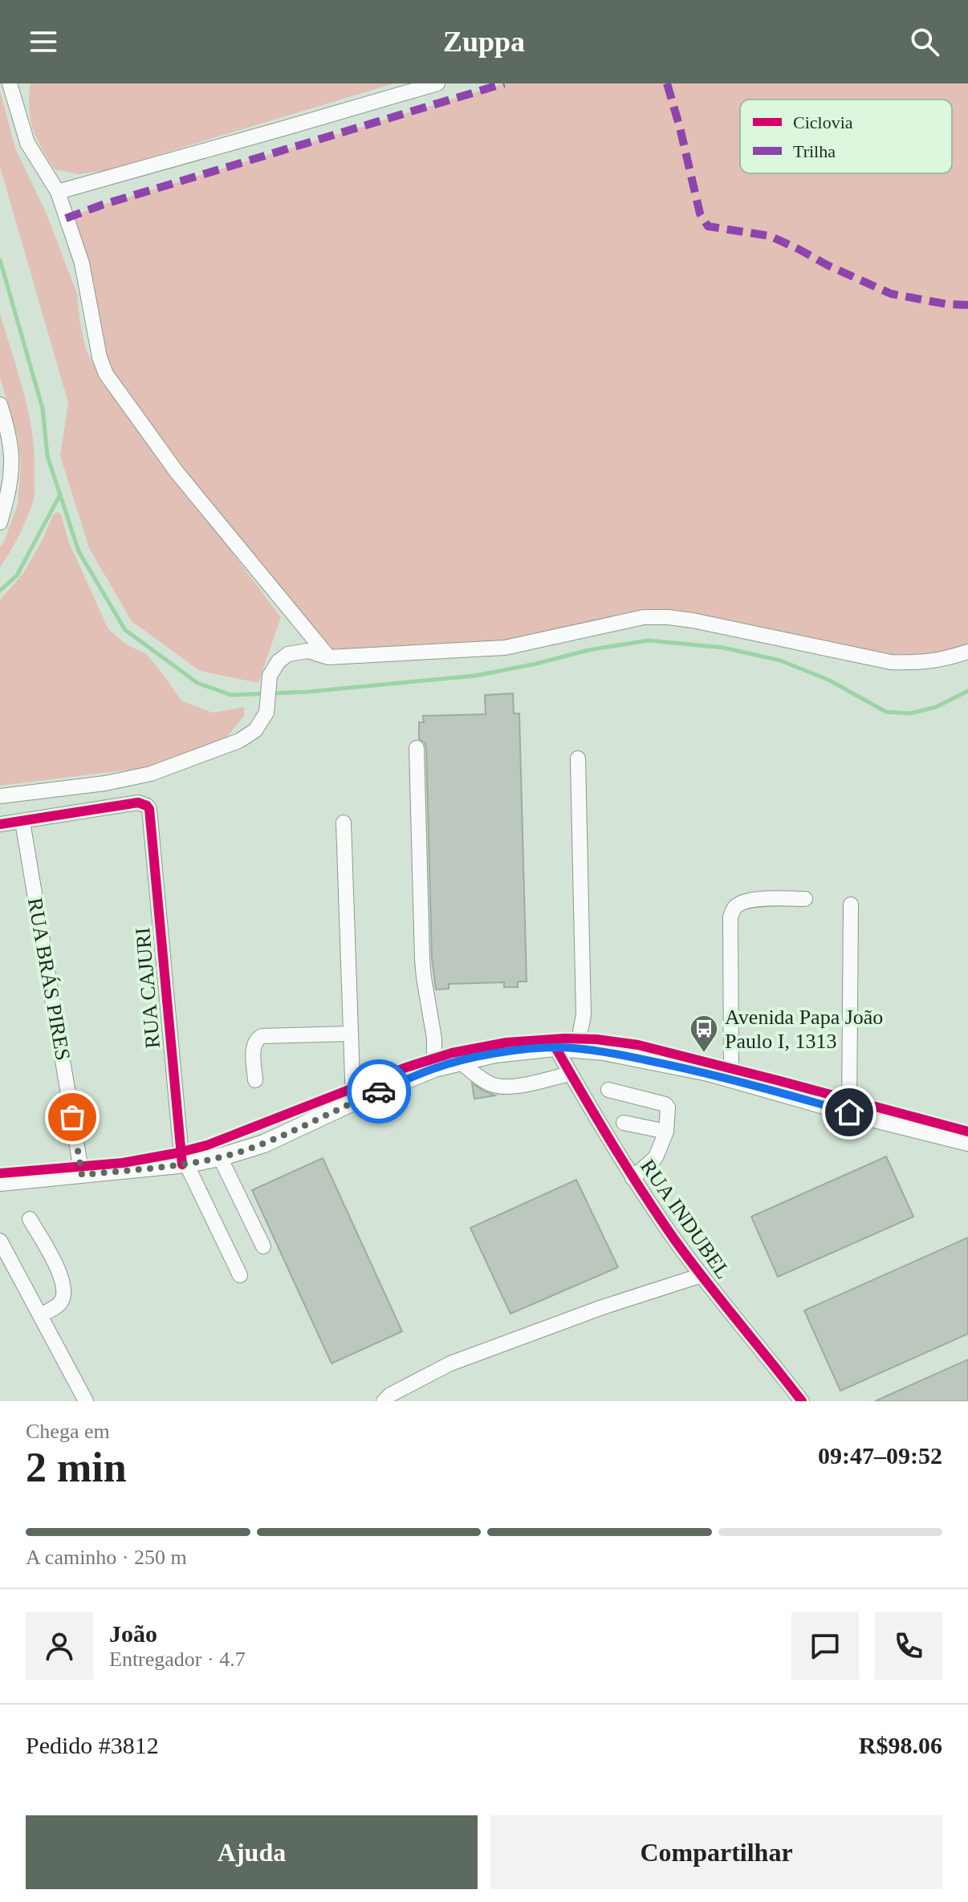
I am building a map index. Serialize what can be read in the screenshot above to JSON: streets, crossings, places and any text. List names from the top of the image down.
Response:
{
  "streets": {
    "street": ["RUA BRÁS PIRES", "RUA CAJURI", "RUA INDUBEL"]
  },
  "crossings": [
    ["RUA BRÁS PIRES", "RUA CAJURI"]
  ],
  "places": {
    "bus stop": ["Avenida Papa João Paulo I, 1313"]
  },
  "legend": ["Ciclovia", "Trilha"],
  "page": {
    "header": "Zuppa",
    "heading": ["2 min", "Chega em", "09:47–09:52"],
    "panel": [
      "João",
      "Entregador · 4.7",
      "Pedido #3812",
      "R$98.06"
    ],
    "bar": "A caminho · 250 m",
    "buttons": ["Ajuda", "Compartilhar"]
  }
}
